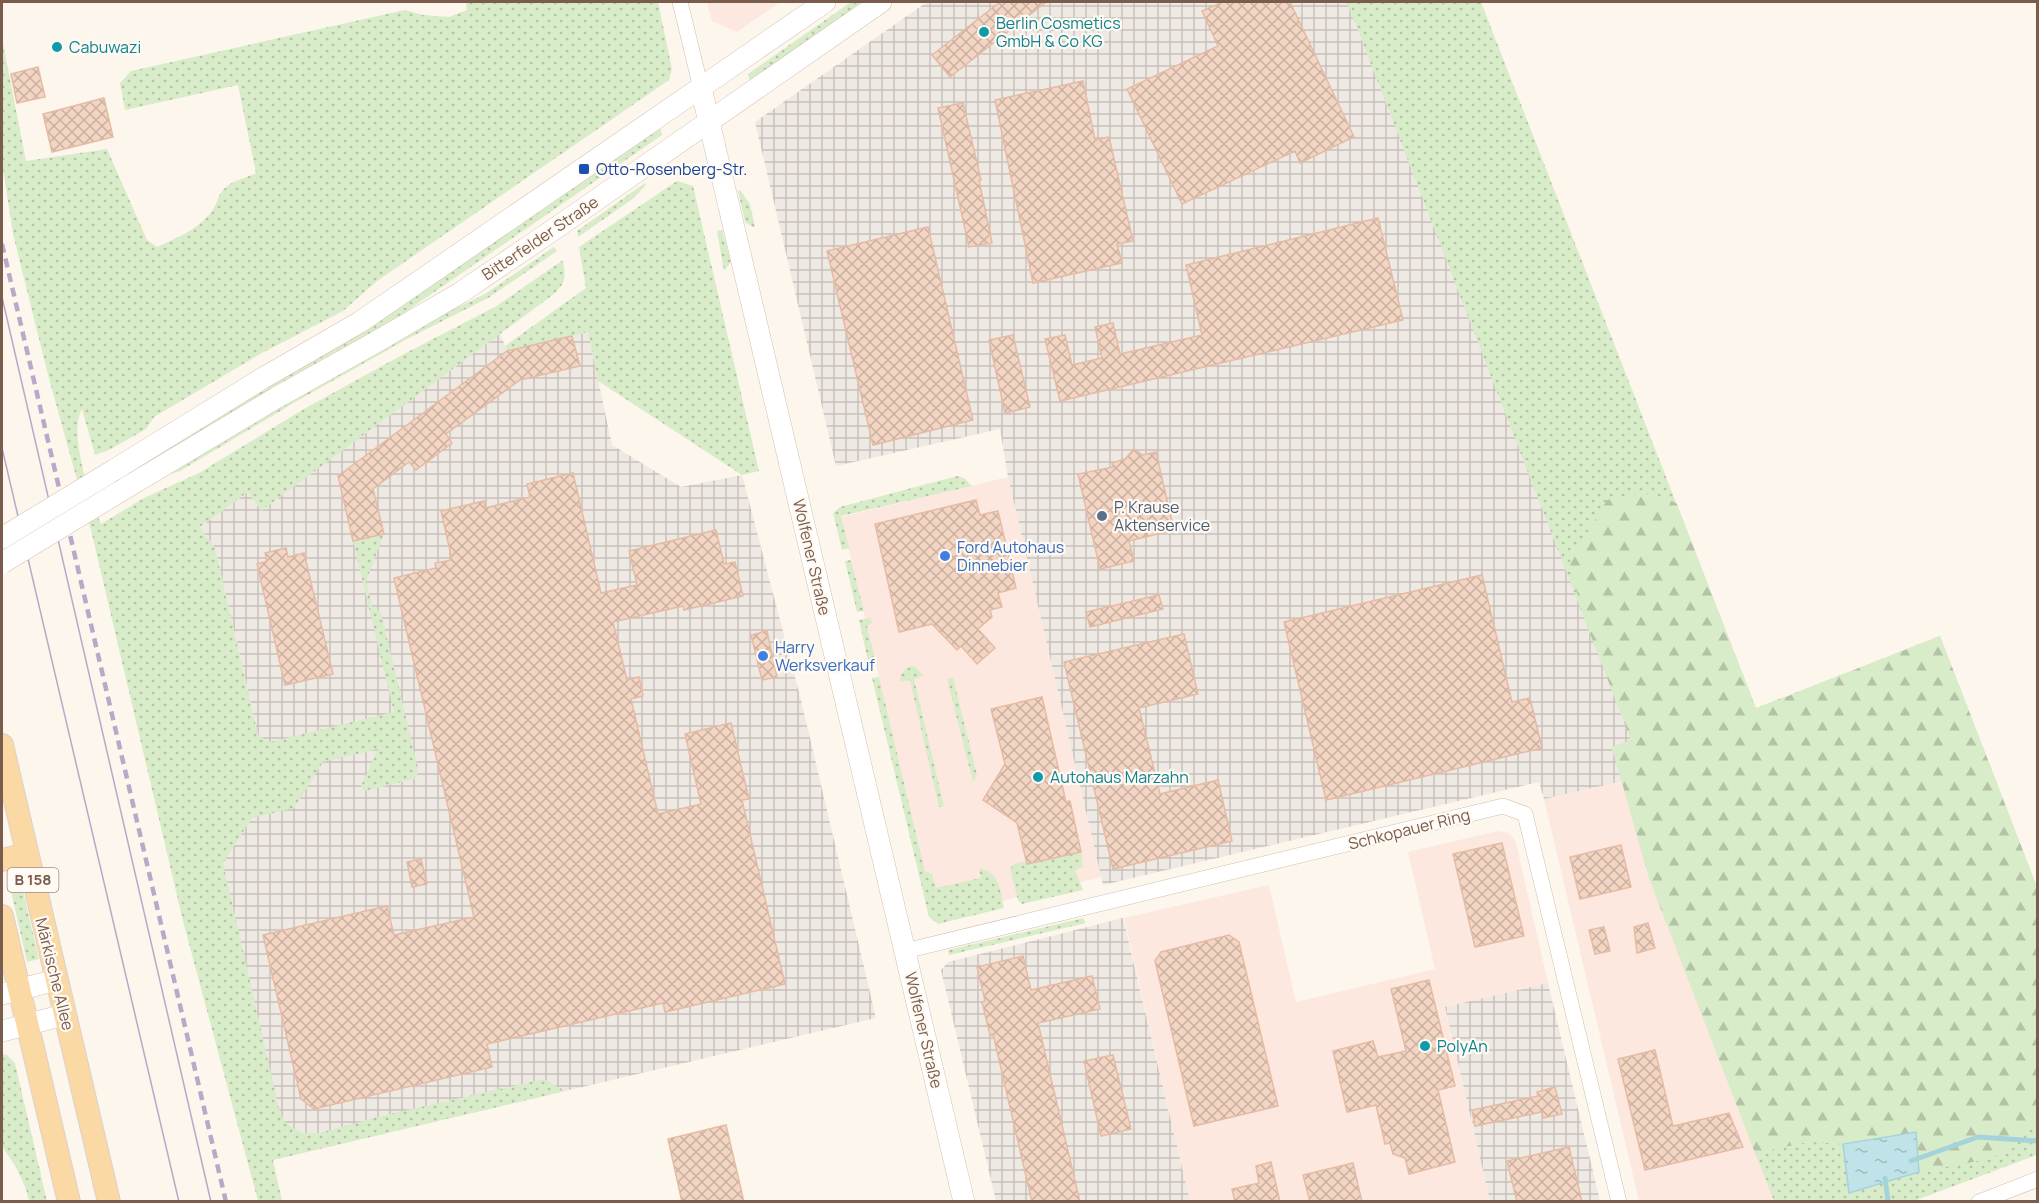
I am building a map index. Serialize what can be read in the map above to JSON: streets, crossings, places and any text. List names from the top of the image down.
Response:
{
  "streets": {
    "main road": [
      "Bitterfelder Straße",
      "Wolfener Straße",
      "B 158",
      "Märkische Allee"
    ],
    "street": ["Schkopauer Ring"]
  },
  "crossings": [
    ["Bitterfelder Straße", "Wolfener Straße"],
    ["Wolfener Straße", "Schkopauer Ring"],
    ["B 158", "Märkische Allee"]
  ],
  "places": {
    "other": [
      "Berlin Cosmetics GmbH & Co KG",
      "Cabuwazi",
      "P. Krause Aktenservice",
      "Ford Autohaus Dinnebier",
      "Harry Werksverkauf",
      "Autohaus Marzahn",
      "PolyAn"
    ],
    "transit": ["Otto-Rosenberg-Str."]
  }
}
